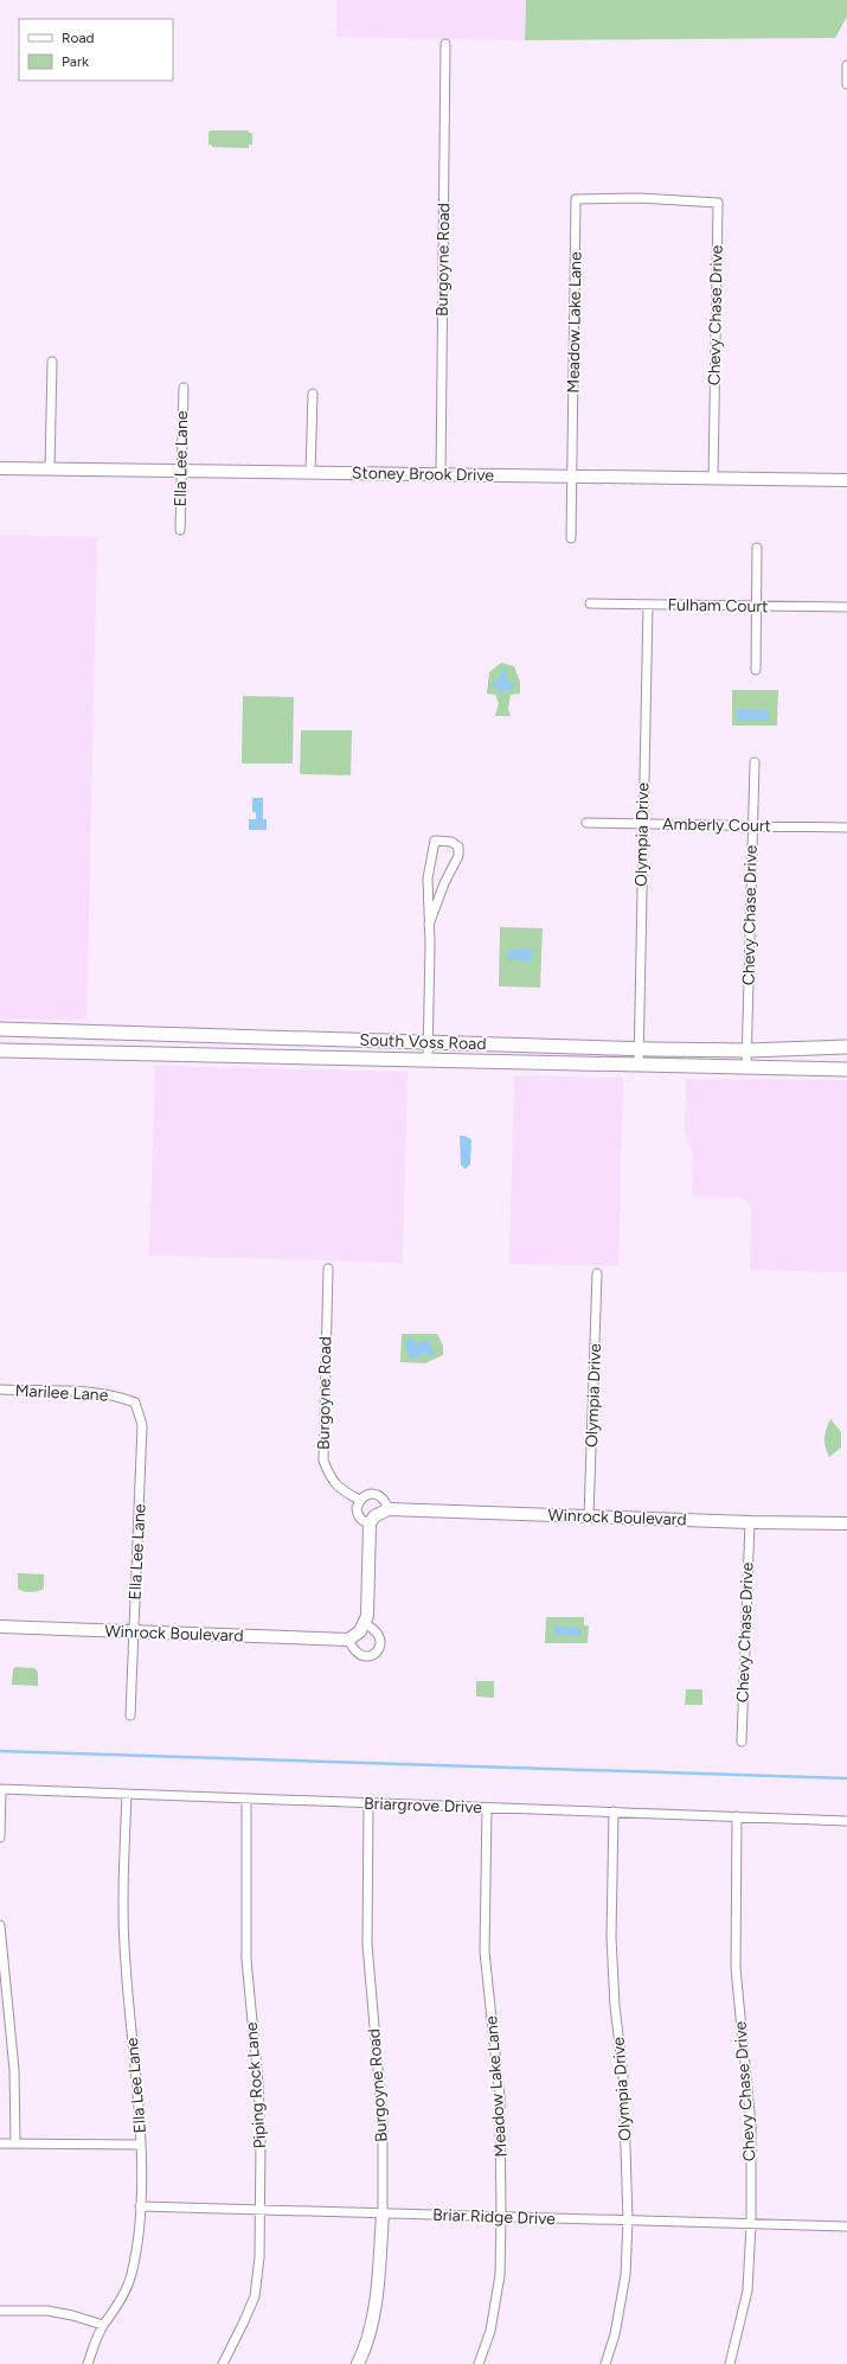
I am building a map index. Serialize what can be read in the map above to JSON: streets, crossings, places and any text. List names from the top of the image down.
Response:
{
  "streets": {
    "main road": ["South Voss Road"],
    "street": [
      "Burgoyne Road",
      "Chevy Chase Drive",
      "Meadow Lake Lane",
      "Ella Lee Lane",
      "Stoney Brook Drive",
      "Fulham Court",
      "Amberly Court",
      "Olympia Drive",
      "Marilee Lane",
      "Winrock Boulevard",
      "Briargrove Drive",
      "Piping Rock Lane",
      "Briar Ridge Drive"
    ]
  },
  "crossings": [
    ["Burgoyne Road", "Stoney Brook Drive"],
    ["Burgoyne Road", "Briargrove Drive"],
    ["Burgoyne Road", "Briar Ridge Drive"],
    ["Chevy Chase Drive", "Meadow Lake Lane"],
    ["Chevy Chase Drive", "Stoney Brook Drive"],
    ["Chevy Chase Drive", "Amberly Court"],
    ["Chevy Chase Drive", "South Voss Road"],
    ["Chevy Chase Drive", "Winrock Boulevard"],
    ["Chevy Chase Drive", "Briargrove Drive"],
    ["Chevy Chase Drive", "Briar Ridge Drive"],
    ["Meadow Lake Lane", "Stoney Brook Drive"],
    ["Meadow Lake Lane", "Briargrove Drive"],
    ["Meadow Lake Lane", "Briar Ridge Drive"],
    ["Ella Lee Lane", "Stoney Brook Drive"],
    ["Ella Lee Lane", "Marilee Lane"],
    ["Ella Lee Lane", "Winrock Boulevard"],
    ["Ella Lee Lane", "Briargrove Drive"],
    ["Ella Lee Lane", "Briar Ridge Drive"],
    ["Fulham Court", "Olympia Drive"],
    ["Amberly Court", "Olympia Drive"],
    ["Olympia Drive", "South Voss Road"],
    ["Olympia Drive", "Winrock Boulevard"],
    ["Olympia Drive", "Briargrove Drive"],
    ["Olympia Drive", "Briar Ridge Drive"],
    ["Briargrove Drive", "Piping Rock Lane"],
    ["Piping Rock Lane", "Briar Ridge Drive"]
  ],
  "legend": ["Road", "Park"]
}
